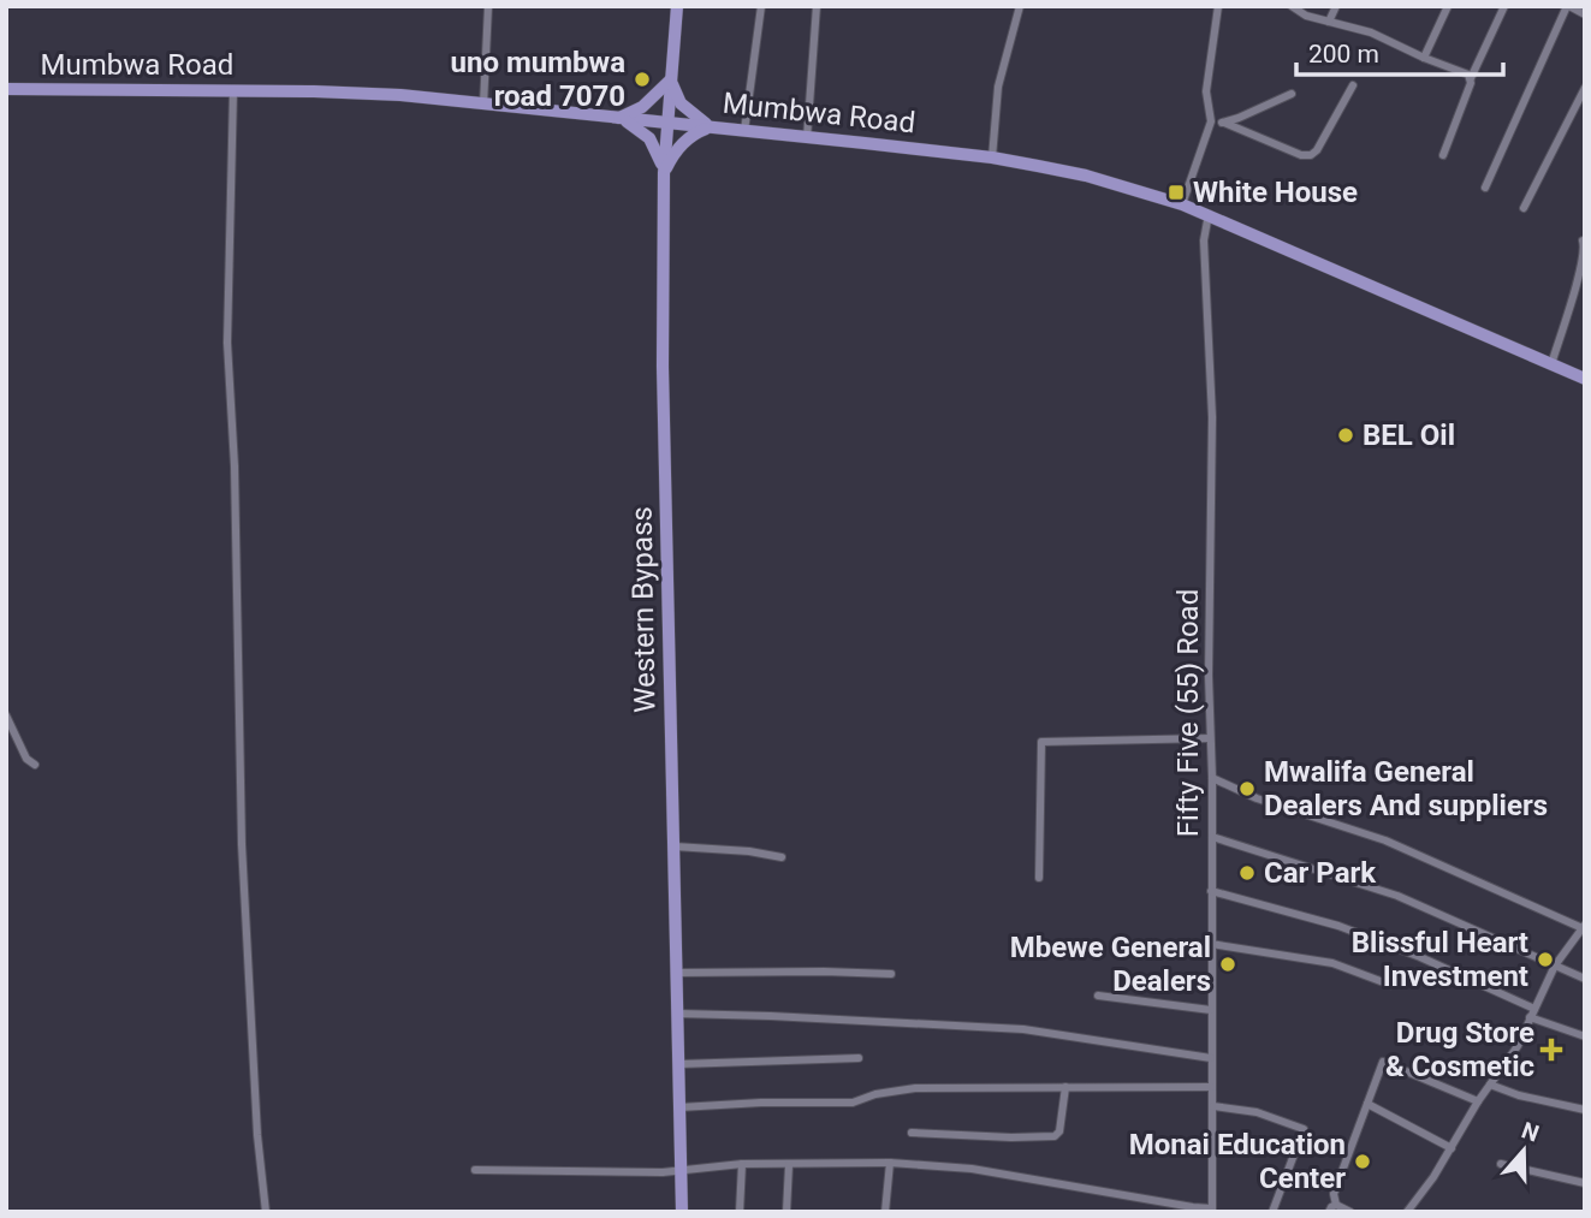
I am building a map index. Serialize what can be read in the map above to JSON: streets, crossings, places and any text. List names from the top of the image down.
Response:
{
  "streets": {
    "main road": ["Mumbwa Road", "Western Bypass"],
    "street": ["Fifty Five (55) Road"]
  },
  "crossings": [
    ["Mumbwa Road", "Western Bypass"],
    ["Mumbwa Road", "Fifty Five (55) Road"]
  ],
  "places": {
    "other": [
      "uno mumbwa road 7070",
      "BEL Oil",
      "Mwalifa General Dealers And suppliers",
      "Car Park",
      "Blissful Heart Investment",
      "Mbewe General Dealers",
      "Monai Education Center"
    ],
    "transit": ["White House"],
    "health": ["Drug Store & Cosmetic"]
  },
  "scale_bar": "200 m",
  "north": "top"
}
